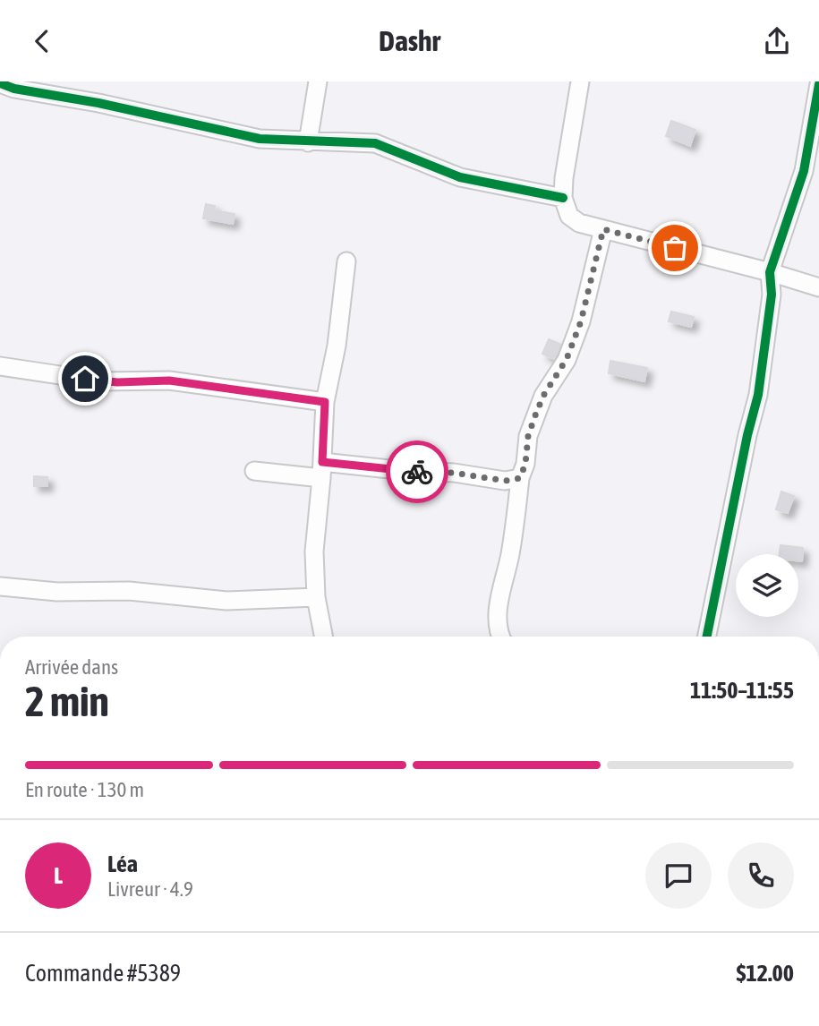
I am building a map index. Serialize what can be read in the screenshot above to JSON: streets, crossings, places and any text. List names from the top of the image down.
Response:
{
  "page": {
    "header": "Dashr",
    "heading": ["2 min", "Arrivée dans", "11:50–11:55"],
    "panel": [
      "Léa",
      "Livreur · 4.9",
      "Commande #5389",
      "$12.00"
    ],
    "bar": "En route · 130 m",
    "round": "L"
  }
}
